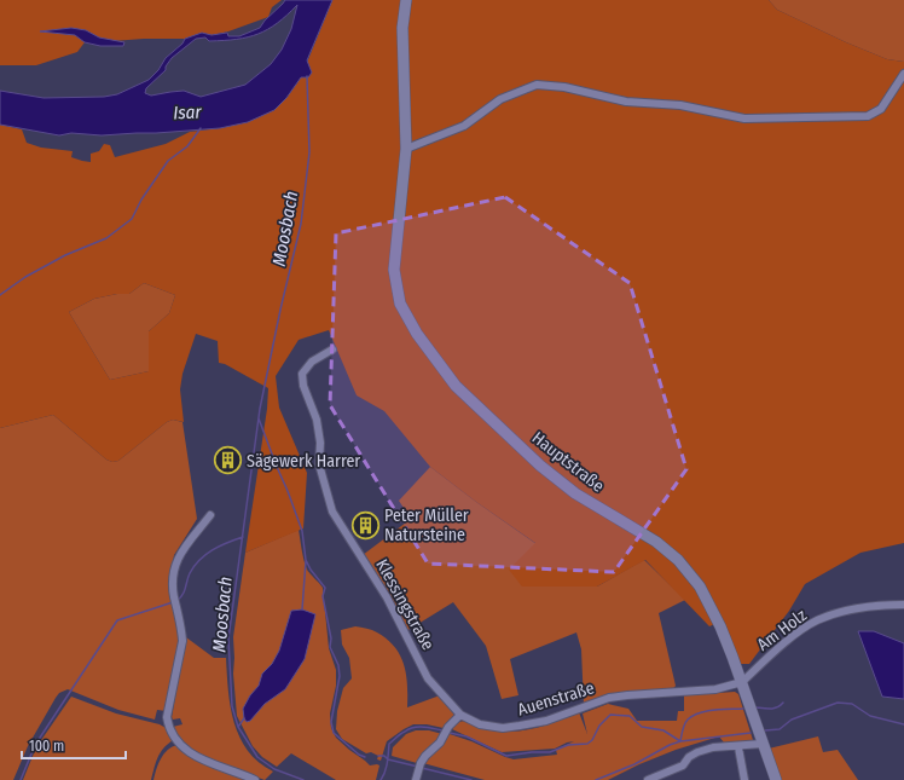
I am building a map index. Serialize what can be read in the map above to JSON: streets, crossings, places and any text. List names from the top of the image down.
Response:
{
  "streets": {
    "main road": ["Hauptstraße"],
    "street": ["Klessingstraße", "Am Holz", "Auenstraße"]
  },
  "crossings": [
    ["Hauptstraße", "Am Holz"],
    ["Hauptstraße", "Auenstraße"],
    ["Klessingstraße", "Auenstraße"],
    ["Am Holz", "Auenstraße"]
  ],
  "water": ["Isar", "Moosbach"],
  "places": {
    "building": ["Sägewerk Harrer", "Peter Müller Natursteine"]
  },
  "scale_bar": "100 m"
}
